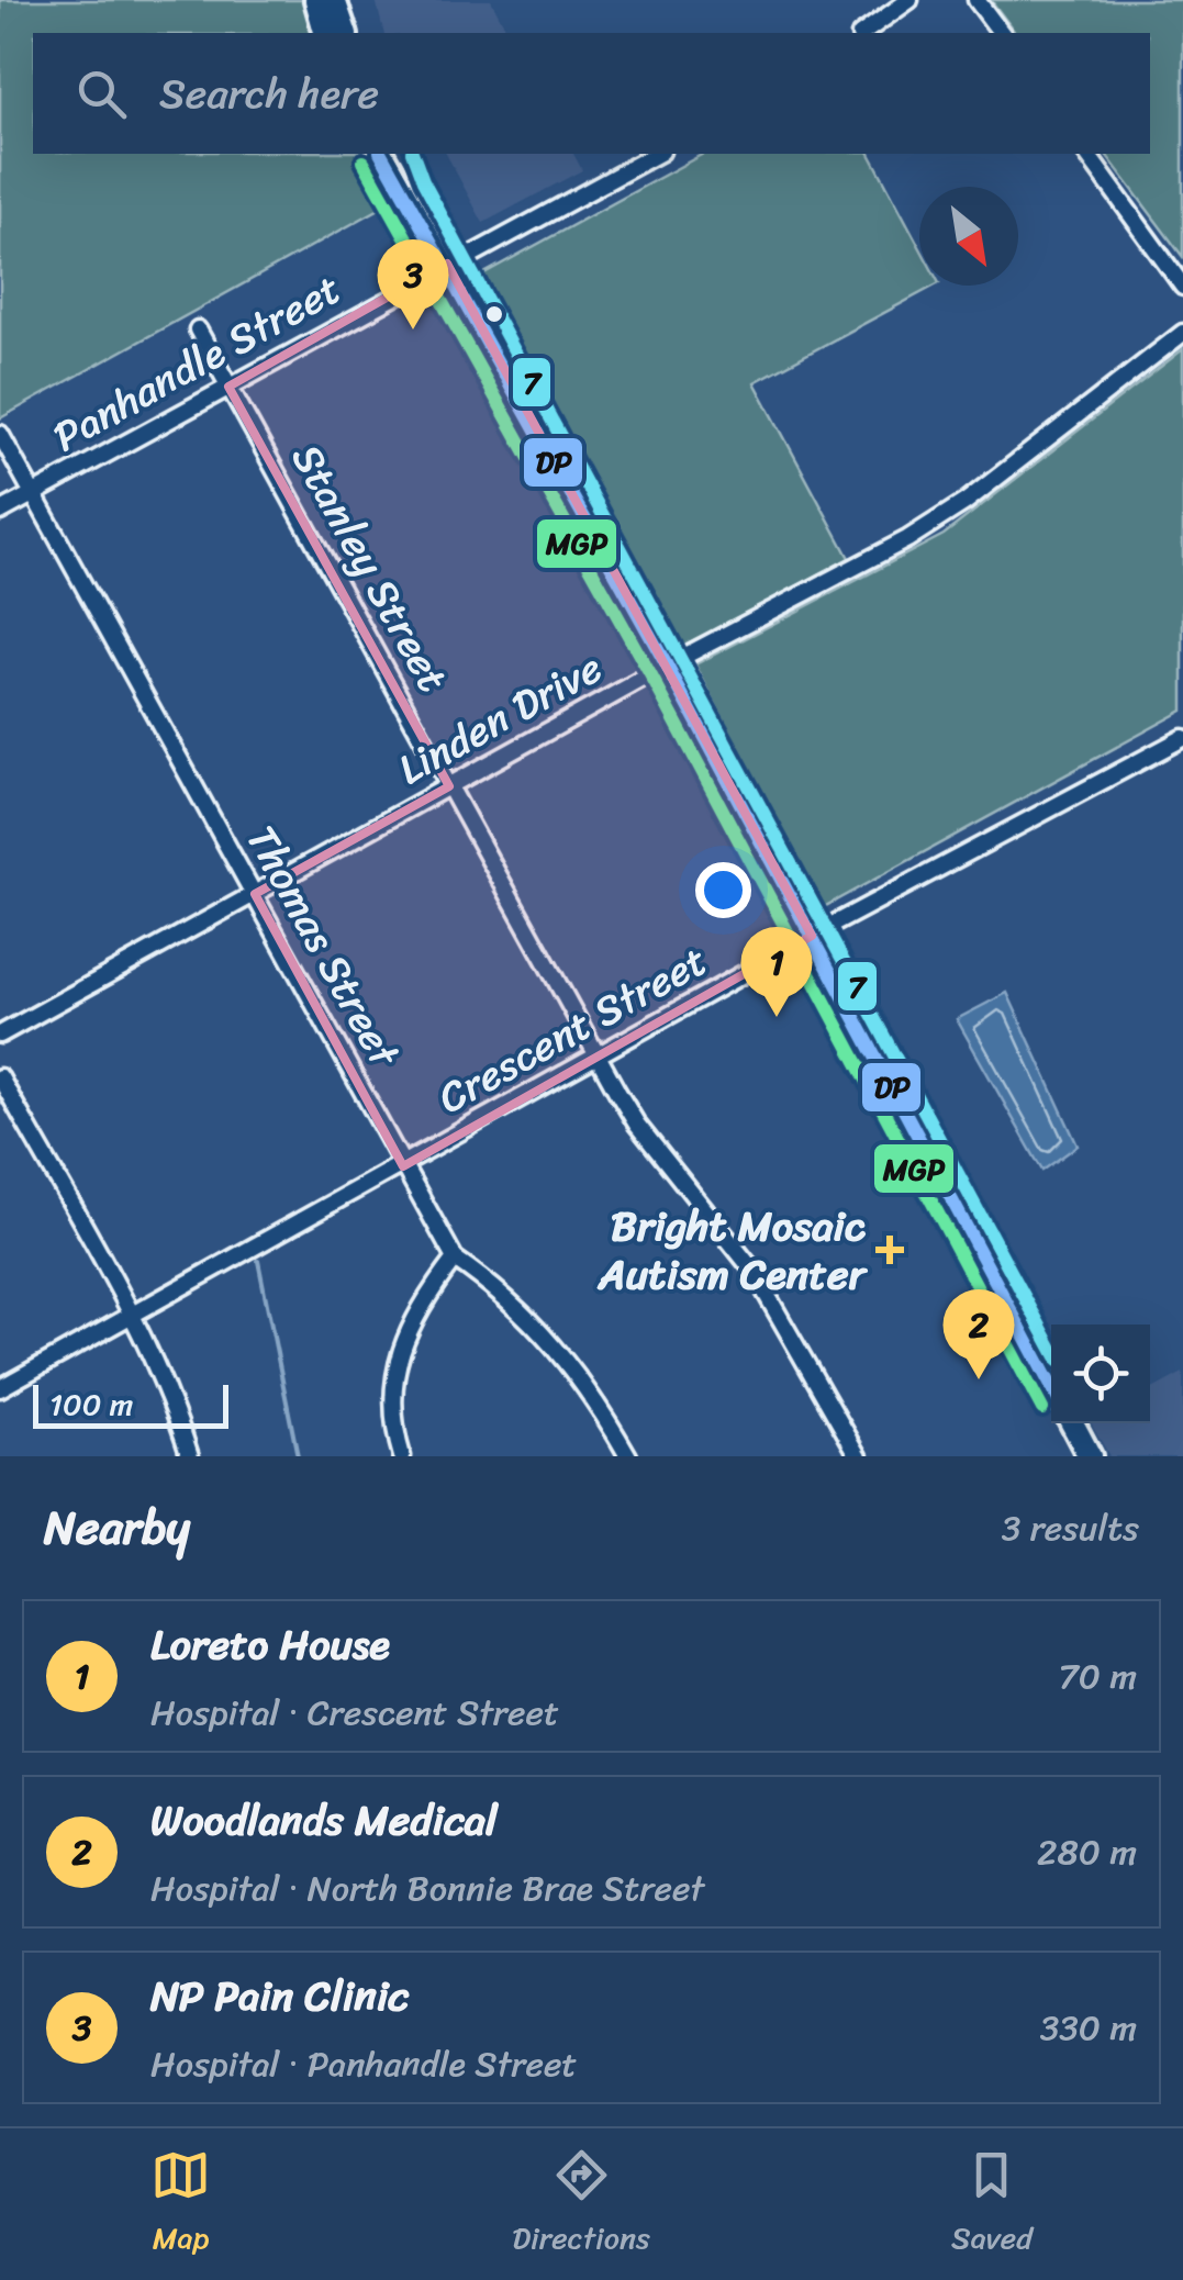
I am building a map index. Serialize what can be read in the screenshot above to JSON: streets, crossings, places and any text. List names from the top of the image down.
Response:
{
  "streets": {
    "street": [
      "Panhandle Street",
      "Stanley Street",
      "Linden Drive",
      "Thomas Street",
      "Crescent Street"
    ]
  },
  "crossings": [
    ["Panhandle Street", "Stanley Street"],
    ["Panhandle Street", "Thomas Street"],
    ["Stanley Street", "Linden Drive"],
    ["Stanley Street", "Crescent Street"],
    ["Linden Drive", "Thomas Street"],
    ["Thomas Street", "Crescent Street"]
  ],
  "places": {
    "health": ["Bright Mosaic Autism Center"]
  },
  "lines": ["transit line DP", "transit line 7", "transit line MGP"],
  "scale_bar": "100 m",
  "north": "bottom right",
  "page": {
    "search": "Search here",
    "pins": ["3", "1", "2"],
    "scale": "100 m",
    "heading": ["Nearby", "3 results"],
    "list": [
      {
        "mark": "1",
        "name": "Loreto House",
        "note": "Hospital · Crescent Street",
        "value": "70 m"
      },
      {
        "mark": "2",
        "name": "Woodlands Medical",
        "note": "Hospital · North Bonnie Brae Street",
        "value": "280 m"
      },
      {
        "mark": "3",
        "name": "NP Pain Clinic",
        "note": "Hospital · Panhandle Street",
        "value": "330 m"
      }
    ],
    "nav": ["Map", "Directions", "Saved"]
  }
}
